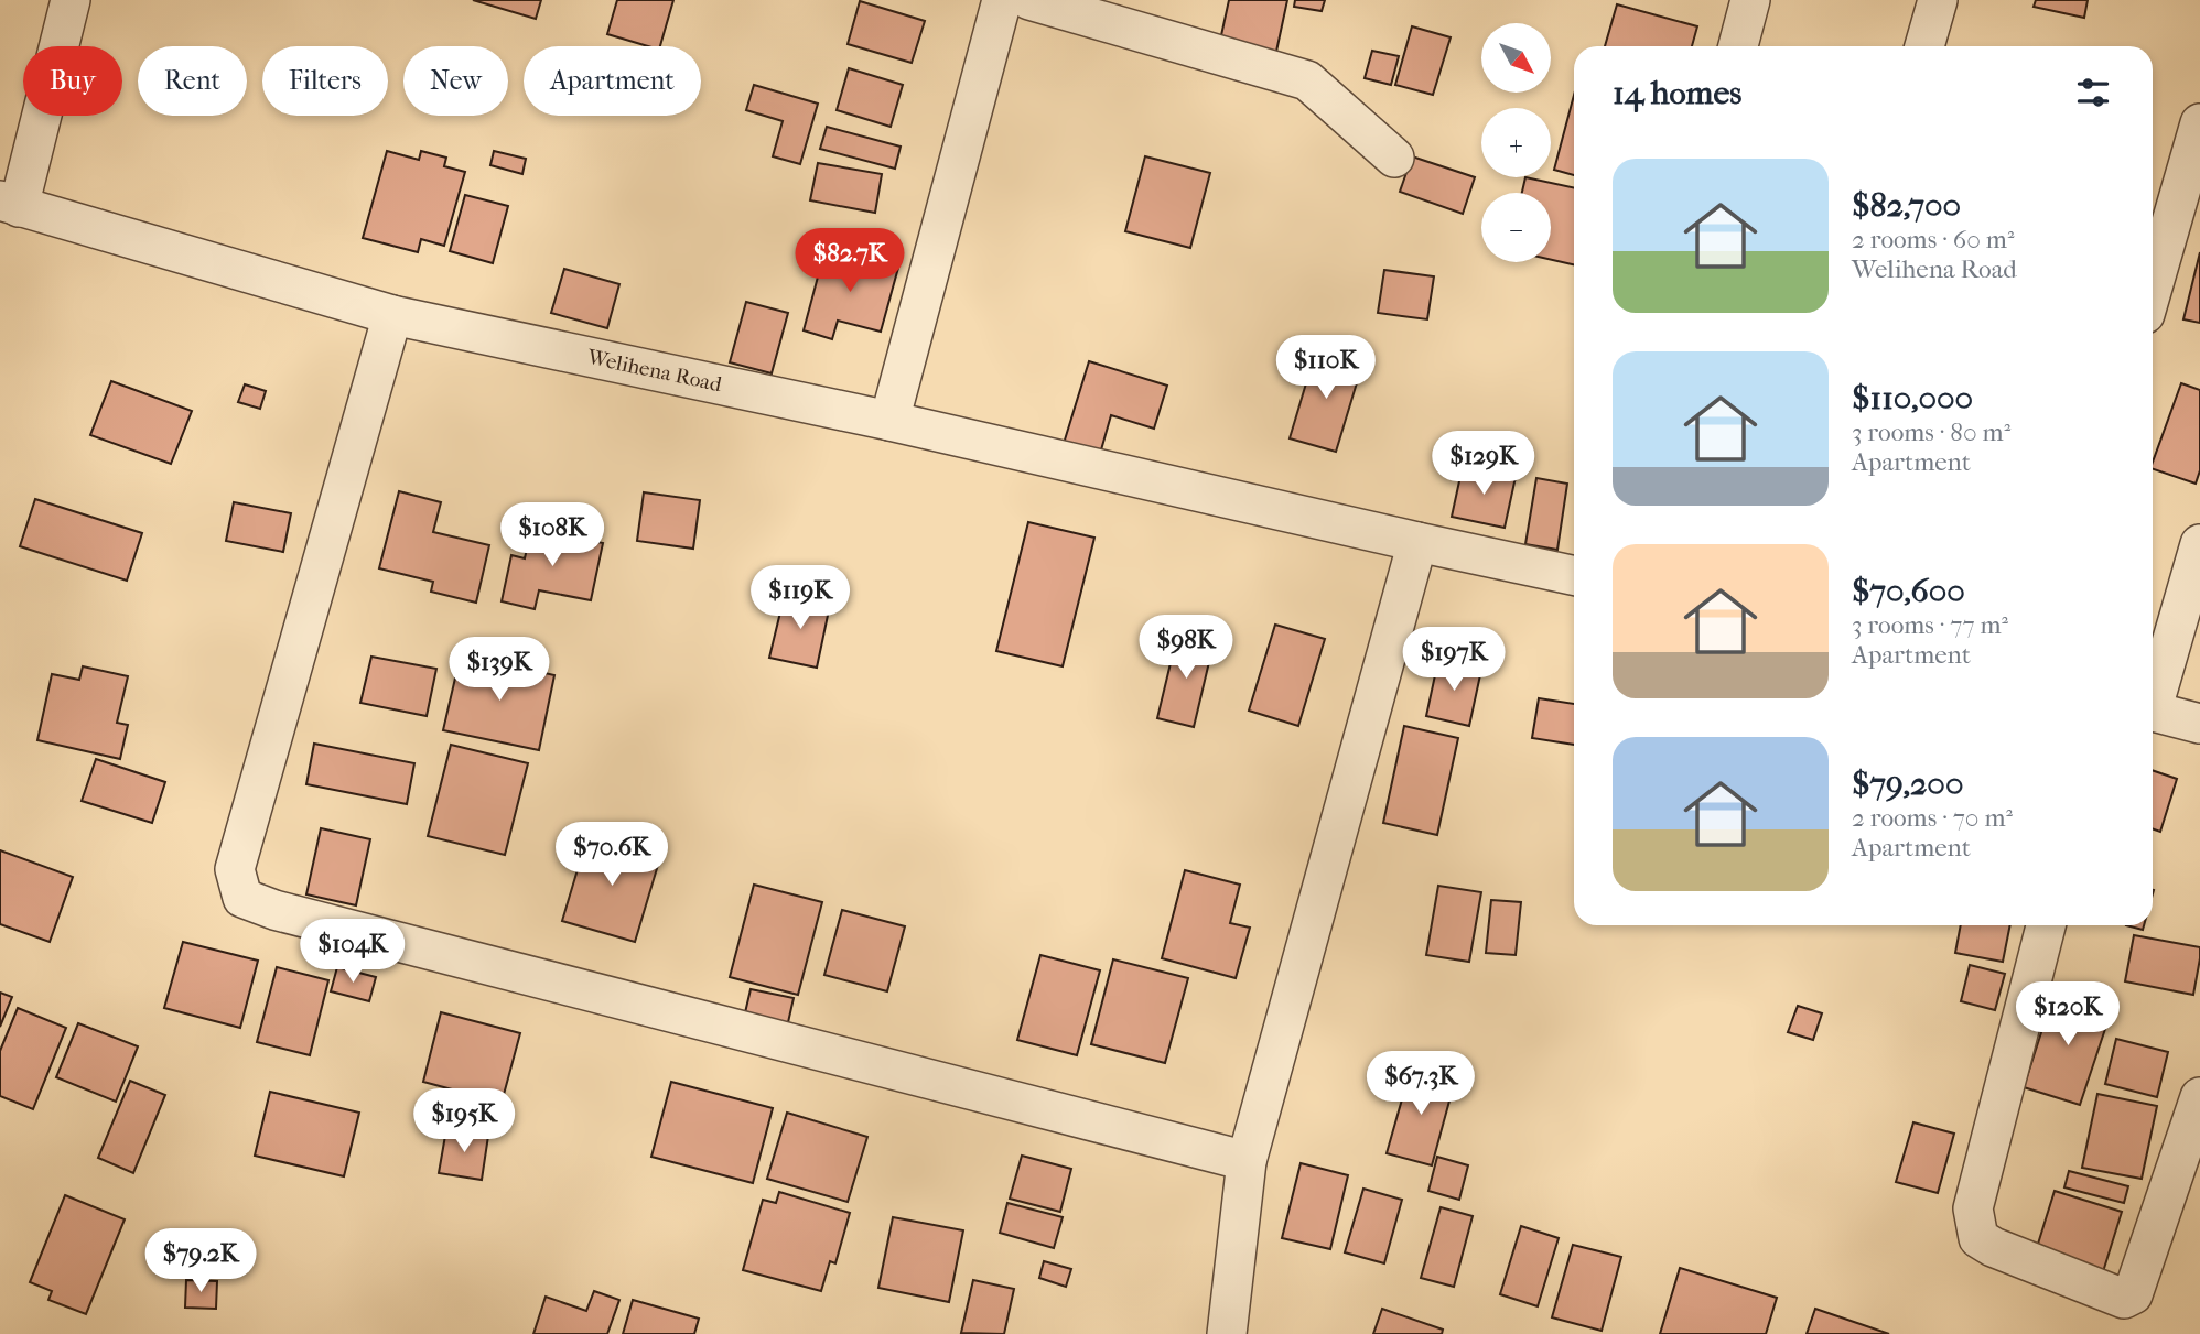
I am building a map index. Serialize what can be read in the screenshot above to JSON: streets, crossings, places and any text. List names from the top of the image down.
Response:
{
  "streets": {
    "street": ["Welihena Road"]
  },
  "north": "bottom right",
  "page": {
    "map_buttons": ["+", "−"],
    "chip": [
      "Buy",
      "Rent",
      "Filters",
      "New",
      "Apartment"
    ],
    "heading": "14 homes",
    "list": [
      {
        "name": "$82,700",
        "note": "2 rooms · 60 m² · Welihena Road"
      },
      {
        "name": "$110,000",
        "note": "3 rooms · 80 m² · Apartment"
      },
      {
        "name": "$70,600",
        "note": "3 rooms · 77 m² · Apartment"
      },
      {
        "name": "$79,200",
        "note": "2 rooms · 70 m² · Apartment"
      }
    ],
    "price": [
      "$82.7K",
      "$110K",
      "$129K",
      "$108K",
      "$119K",
      "$98K",
      "$197K",
      "$139K",
      "$70.6K",
      "$104K",
      "$120K",
      "$67.3K",
      "$195K",
      "$79.2K"
    ]
  }
}
